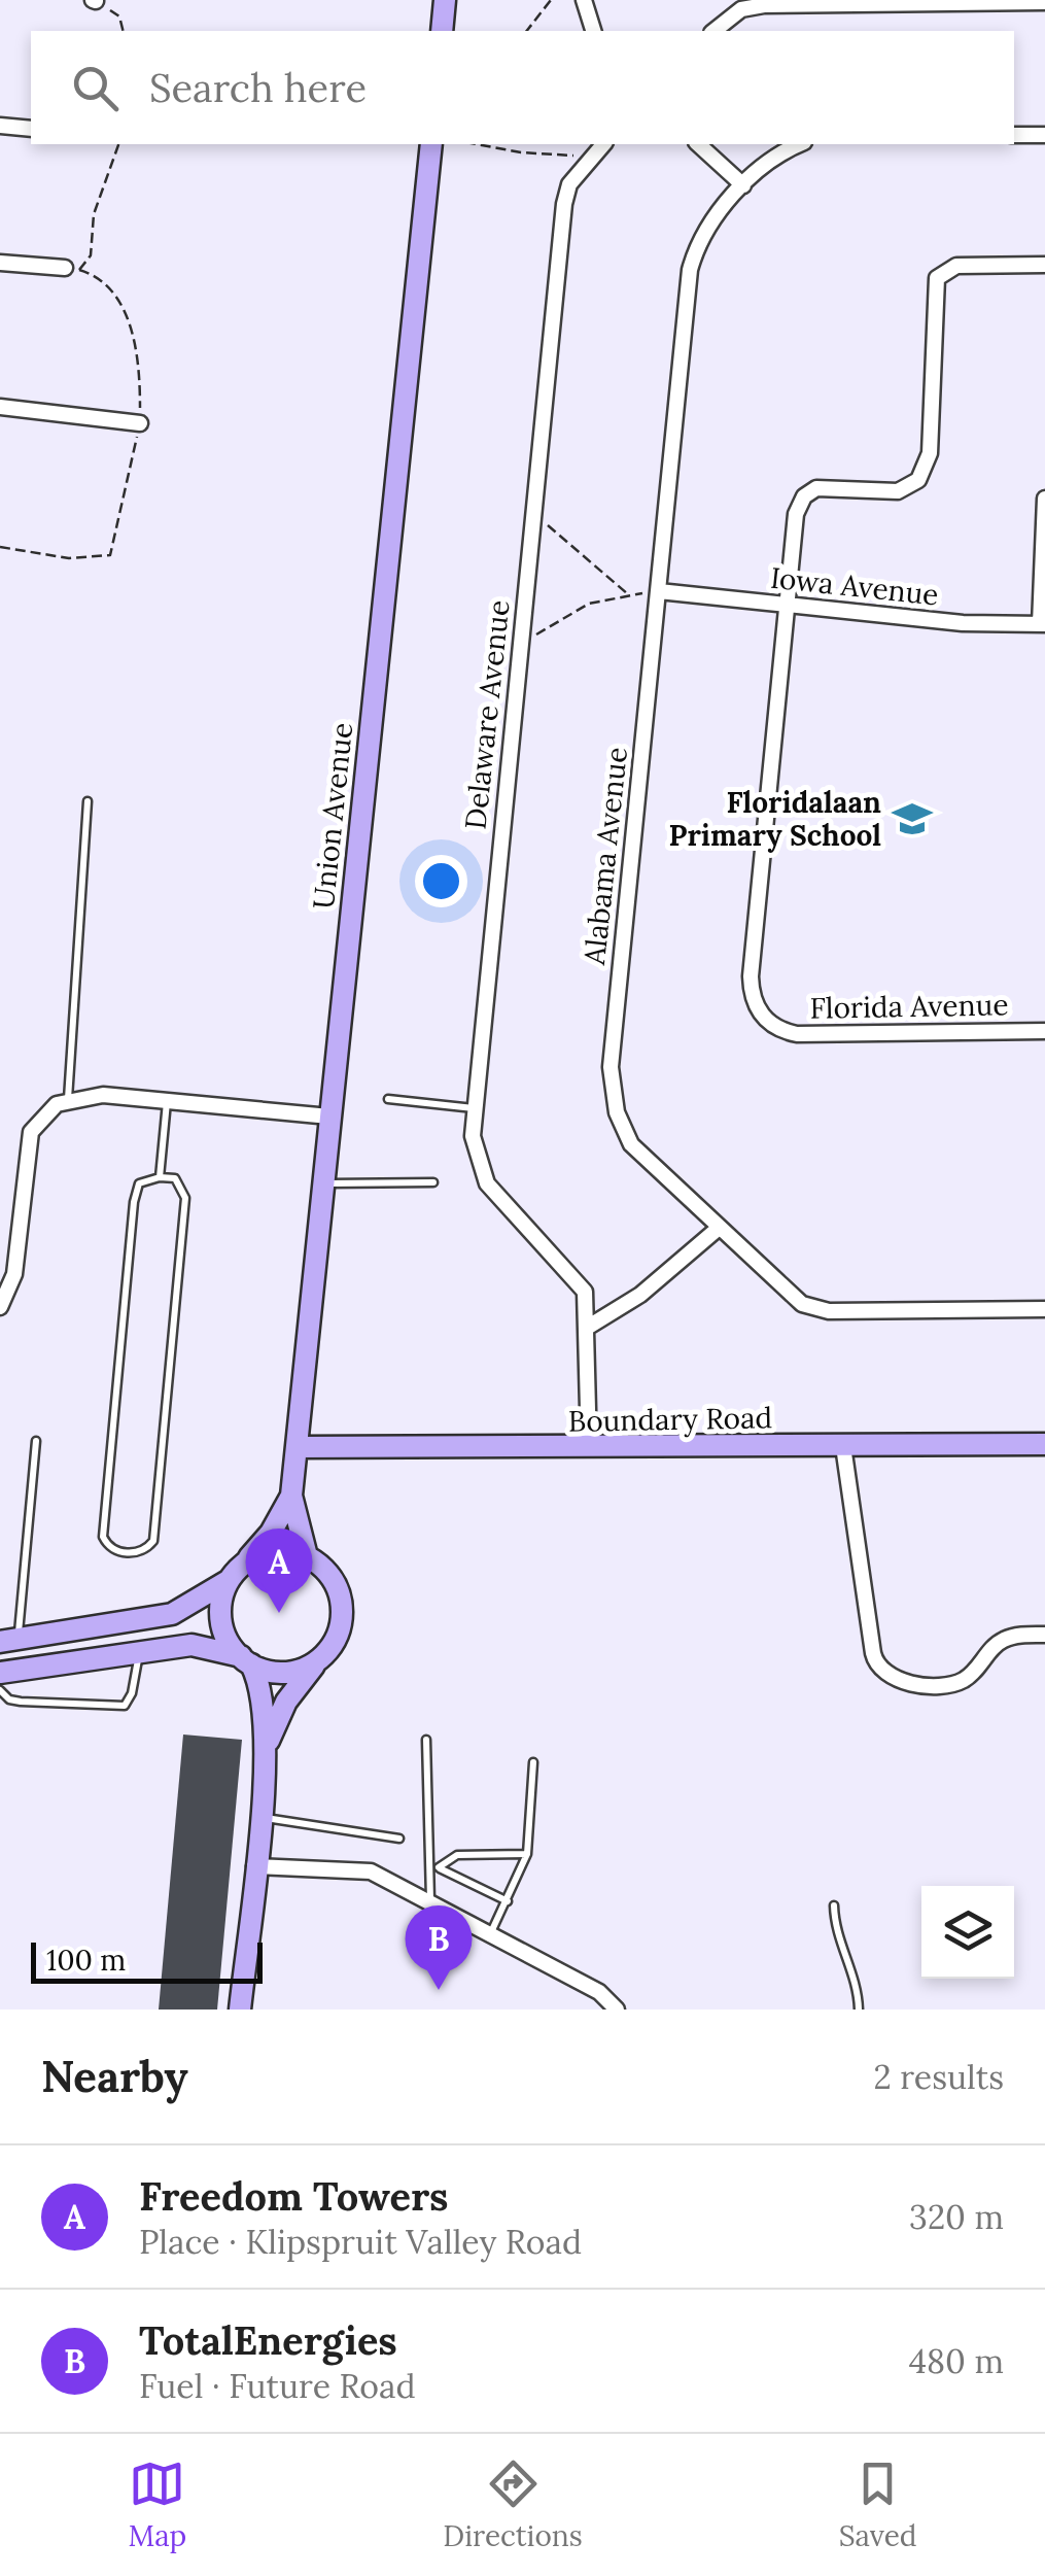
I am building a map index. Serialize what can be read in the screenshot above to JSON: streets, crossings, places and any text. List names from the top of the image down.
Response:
{
  "streets": {
    "street": [
      "Iowa Avenue",
      "Delaware Avenue",
      "Union Avenue",
      "Alabama Avenue",
      "Florida Avenue",
      "Boundary Road"
    ]
  },
  "crossings": [
    ["Iowa Avenue", "Alabama Avenue"],
    ["Iowa Avenue", "Florida Avenue"],
    ["Delaware Avenue", "Boundary Road"],
    ["Union Avenue", "Boundary Road"]
  ],
  "places": {
    "school or university": ["Floridalaan Primary School"]
  },
  "scale_bar": "100 m",
  "page": {
    "search": "Search here",
    "pins": ["A", "B"],
    "scale": "100 m",
    "heading": ["Nearby", "2 results"],
    "list": [
      {
        "mark": "A",
        "name": "Freedom Towers",
        "note": "Place · Klipspruit Valley Road",
        "value": "320 m"
      },
      {
        "mark": "B",
        "name": "TotalEnergies",
        "note": "Fuel · Future Road",
        "value": "480 m"
      }
    ],
    "nav": ["Map", "Directions", "Saved"]
  }
}
